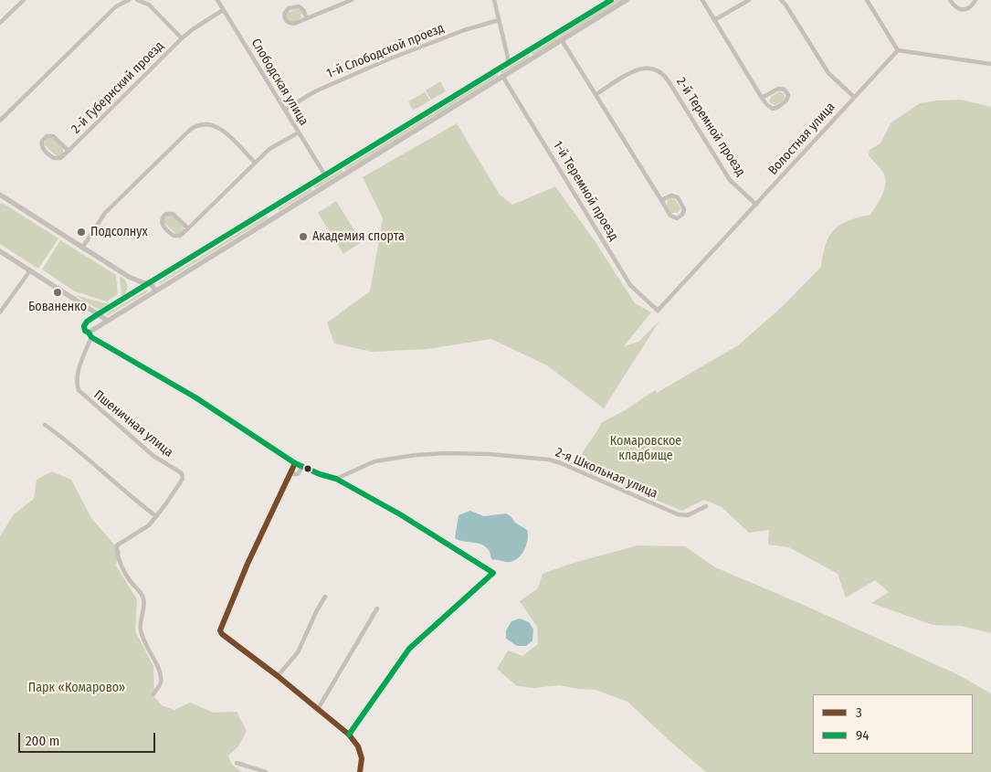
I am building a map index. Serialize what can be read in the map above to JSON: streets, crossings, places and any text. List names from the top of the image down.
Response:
{
  "streets": {
    "street": [
      "1-й Слободской проезд",
      "Слободская улица",
      "2-й Губернский проезд",
      "2-й Теремной проезд",
      "Волостная улица",
      "1-й Теремной проезд",
      "Пшеничная улица",
      "2-я Школьная улица"
    ]
  },
  "crossings": [
    ["1-й Слободской проезд", "Слободская улица"],
    ["Слободская улица", "2-й Губернский проезд"],
    ["2-й Теремной проезд", "Волостная улица"],
    ["Волостная улица", "1-й Теремной проезд"]
  ],
  "parks": ["Комаровское кладбище", "Парк «Комарово»"],
  "places": ["Подсолнух", "Академия спорта", "Бованенко"],
  "lines": ["transit line 94", "transit line 3"],
  "legend": ["3", "94"],
  "scale_bar": "200 m"
}
